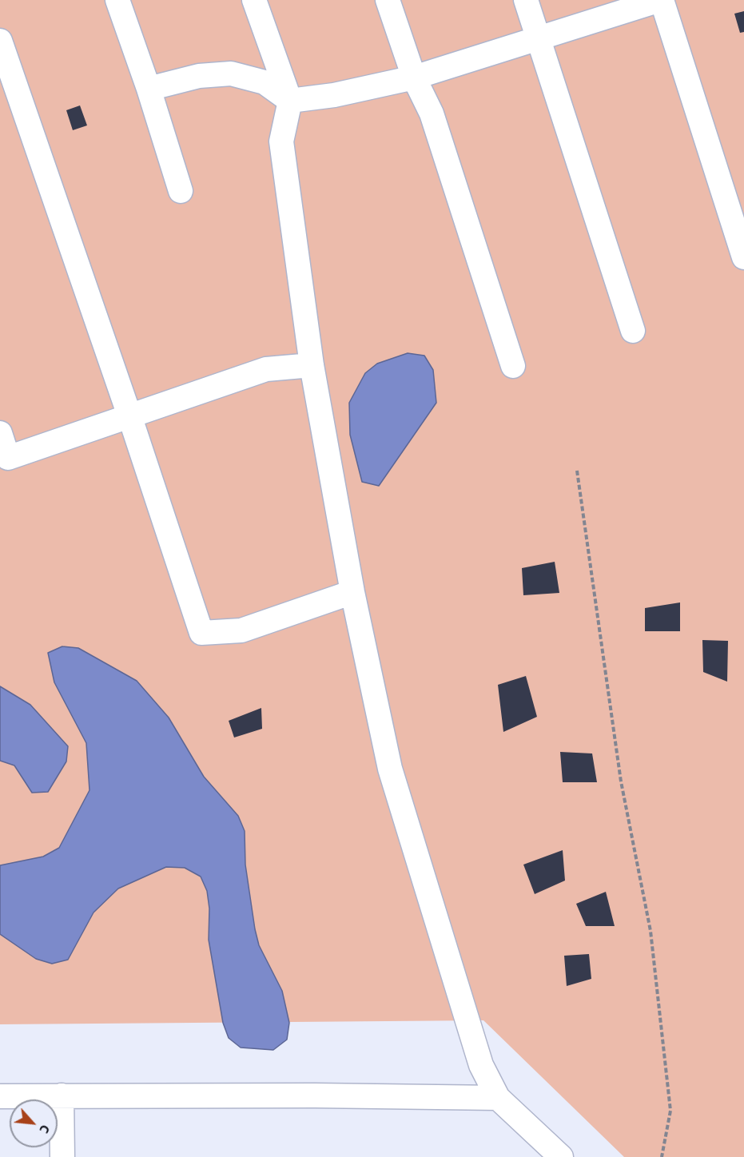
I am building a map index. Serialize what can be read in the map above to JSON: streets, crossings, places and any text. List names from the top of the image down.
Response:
{
  "north": "bottom right"
}
